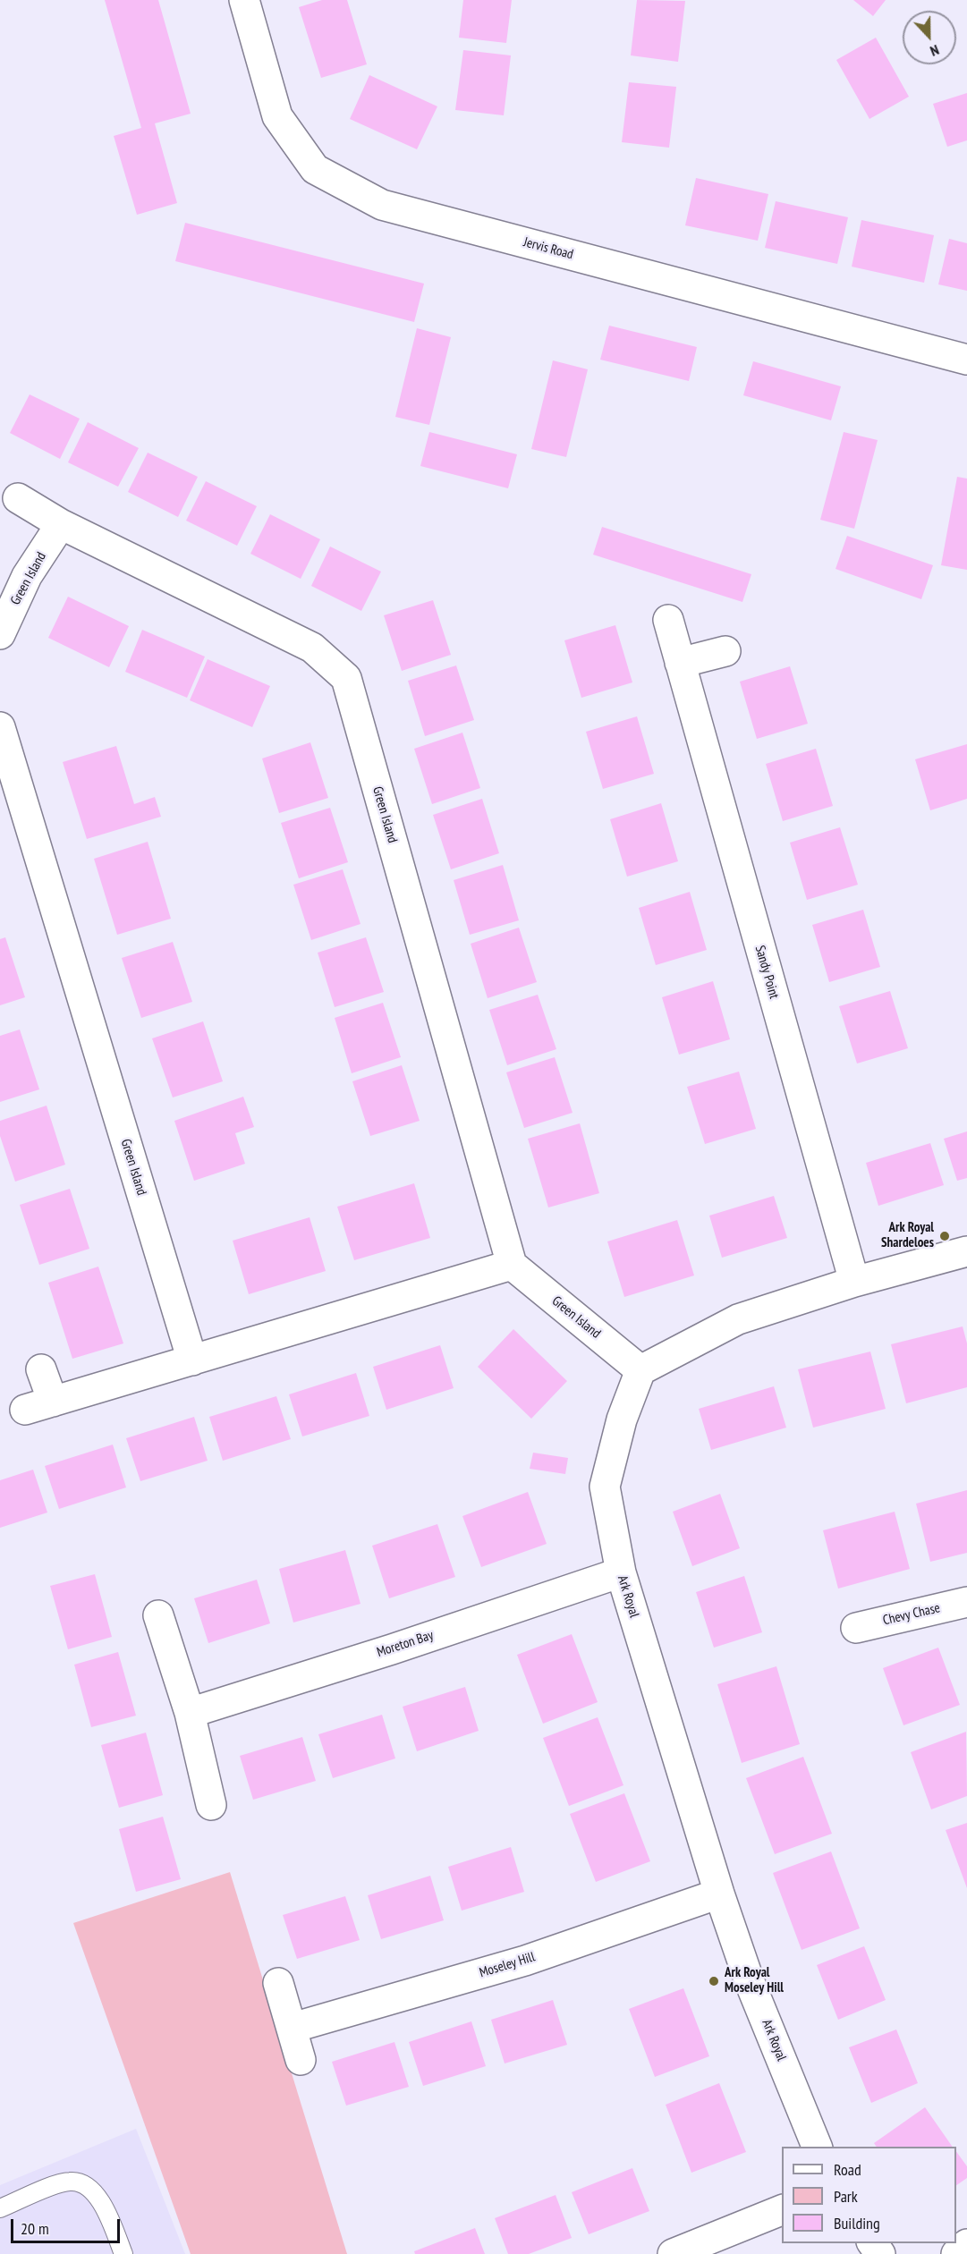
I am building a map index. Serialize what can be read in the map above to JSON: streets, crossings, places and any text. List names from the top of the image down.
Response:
{
  "streets": {
    "street": [
      "Jervis Road",
      "Green Island",
      "Sandy Point",
      "Ark Royal",
      "Chevy Chase",
      "Moreton Bay",
      "Moseley Hill"
    ]
  },
  "crossings": [
    ["Green Island", "Ark Royal"],
    ["Ark Royal", "Moreton Bay"],
    ["Ark Royal", "Moseley Hill"]
  ],
  "places": ["Ark Royal Shardeloes", "Ark Royal Moseley Hill"],
  "legend": ["Road", "Park", "Building"],
  "scale_bar": "20 m",
  "north": "bottom"
}
